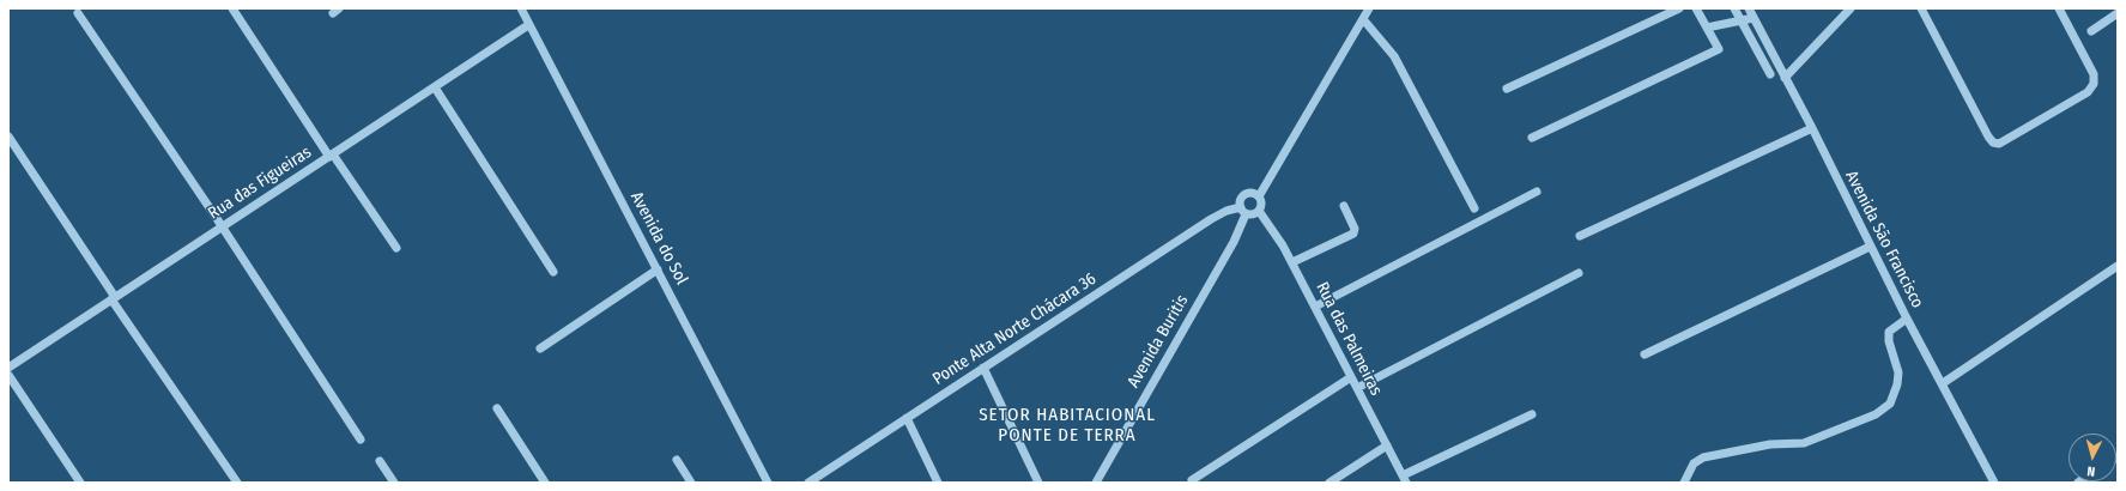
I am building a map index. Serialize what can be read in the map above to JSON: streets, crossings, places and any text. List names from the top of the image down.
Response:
{
  "streets": {
    "street": [
      "Rua das Figueiras",
      "Avenida do Sol",
      "Avenida São Francisco",
      "Ponte Alta Norte Chácara 36",
      "Rua das Palmeiras",
      "Avenida Buritis"
    ]
  },
  "crossings": [
    ["Rua das Figueiras", "Avenida do Sol"],
    ["Ponte Alta Norte Chácara 36", "Rua das Palmeiras"],
    ["Ponte Alta Norte Chácara 36", "Avenida Buritis"],
    ["Rua das Palmeiras", "Avenida Buritis"]
  ],
  "districts": ["SETOR HABITACIONAL PONTE DE TERRA"],
  "north": "bottom"
}
